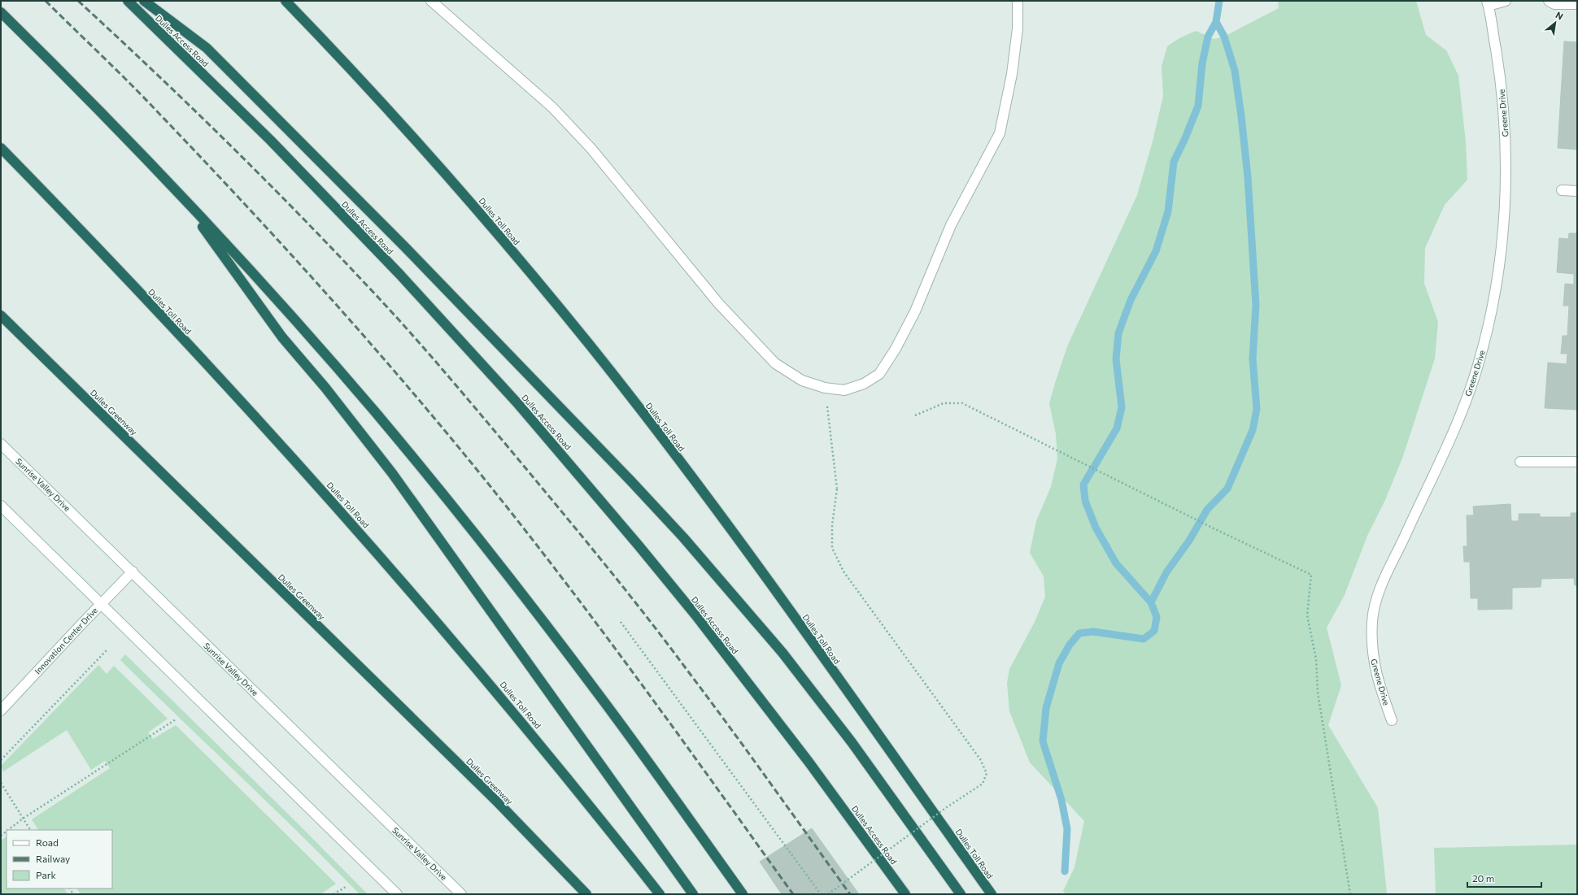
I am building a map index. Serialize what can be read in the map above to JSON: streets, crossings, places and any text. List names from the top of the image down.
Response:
{
  "streets": {
    "highway": ["Dulles Access Road", "Dulles Toll Road", "Dulles Greenway"],
    "main road": ["Greene Drive", "Sunrise Valley Drive", "Innovation Center Drive"]
  },
  "crossings": [
    ["Sunrise Valley Drive", "Innovation Center Drive"]
  ],
  "legend": ["Road", "Railway", "Park"],
  "scale_bar": "20 m",
  "north": "top right"
}
